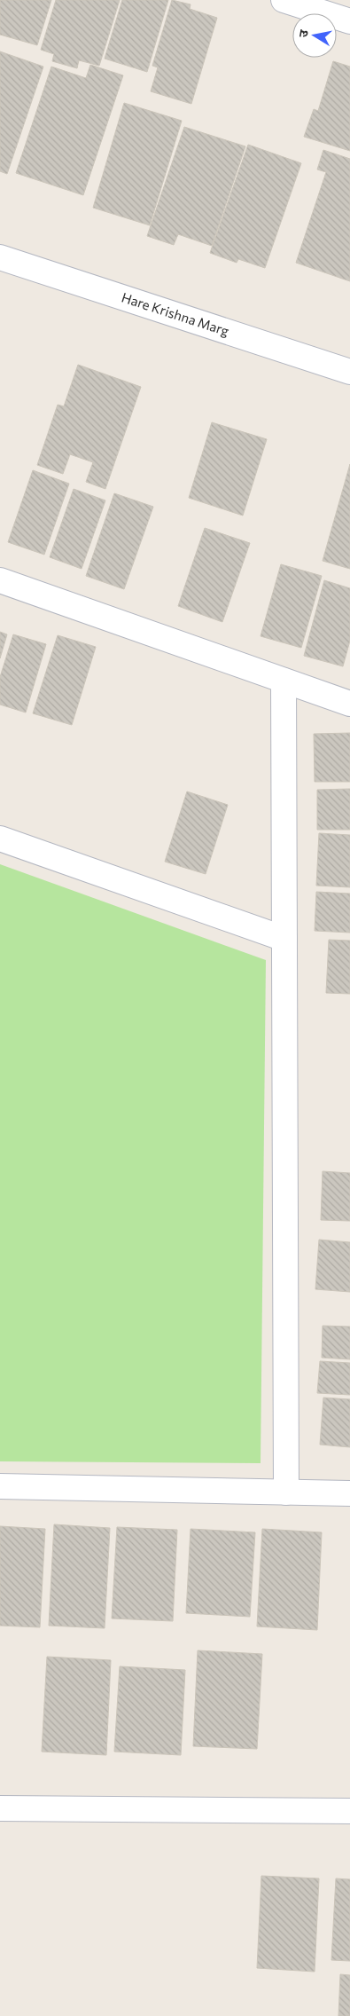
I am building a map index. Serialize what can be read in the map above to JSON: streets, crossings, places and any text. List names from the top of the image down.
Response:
{
  "streets": {
    "street": ["Hare Krishna Marg"]
  },
  "north": "left"
}
